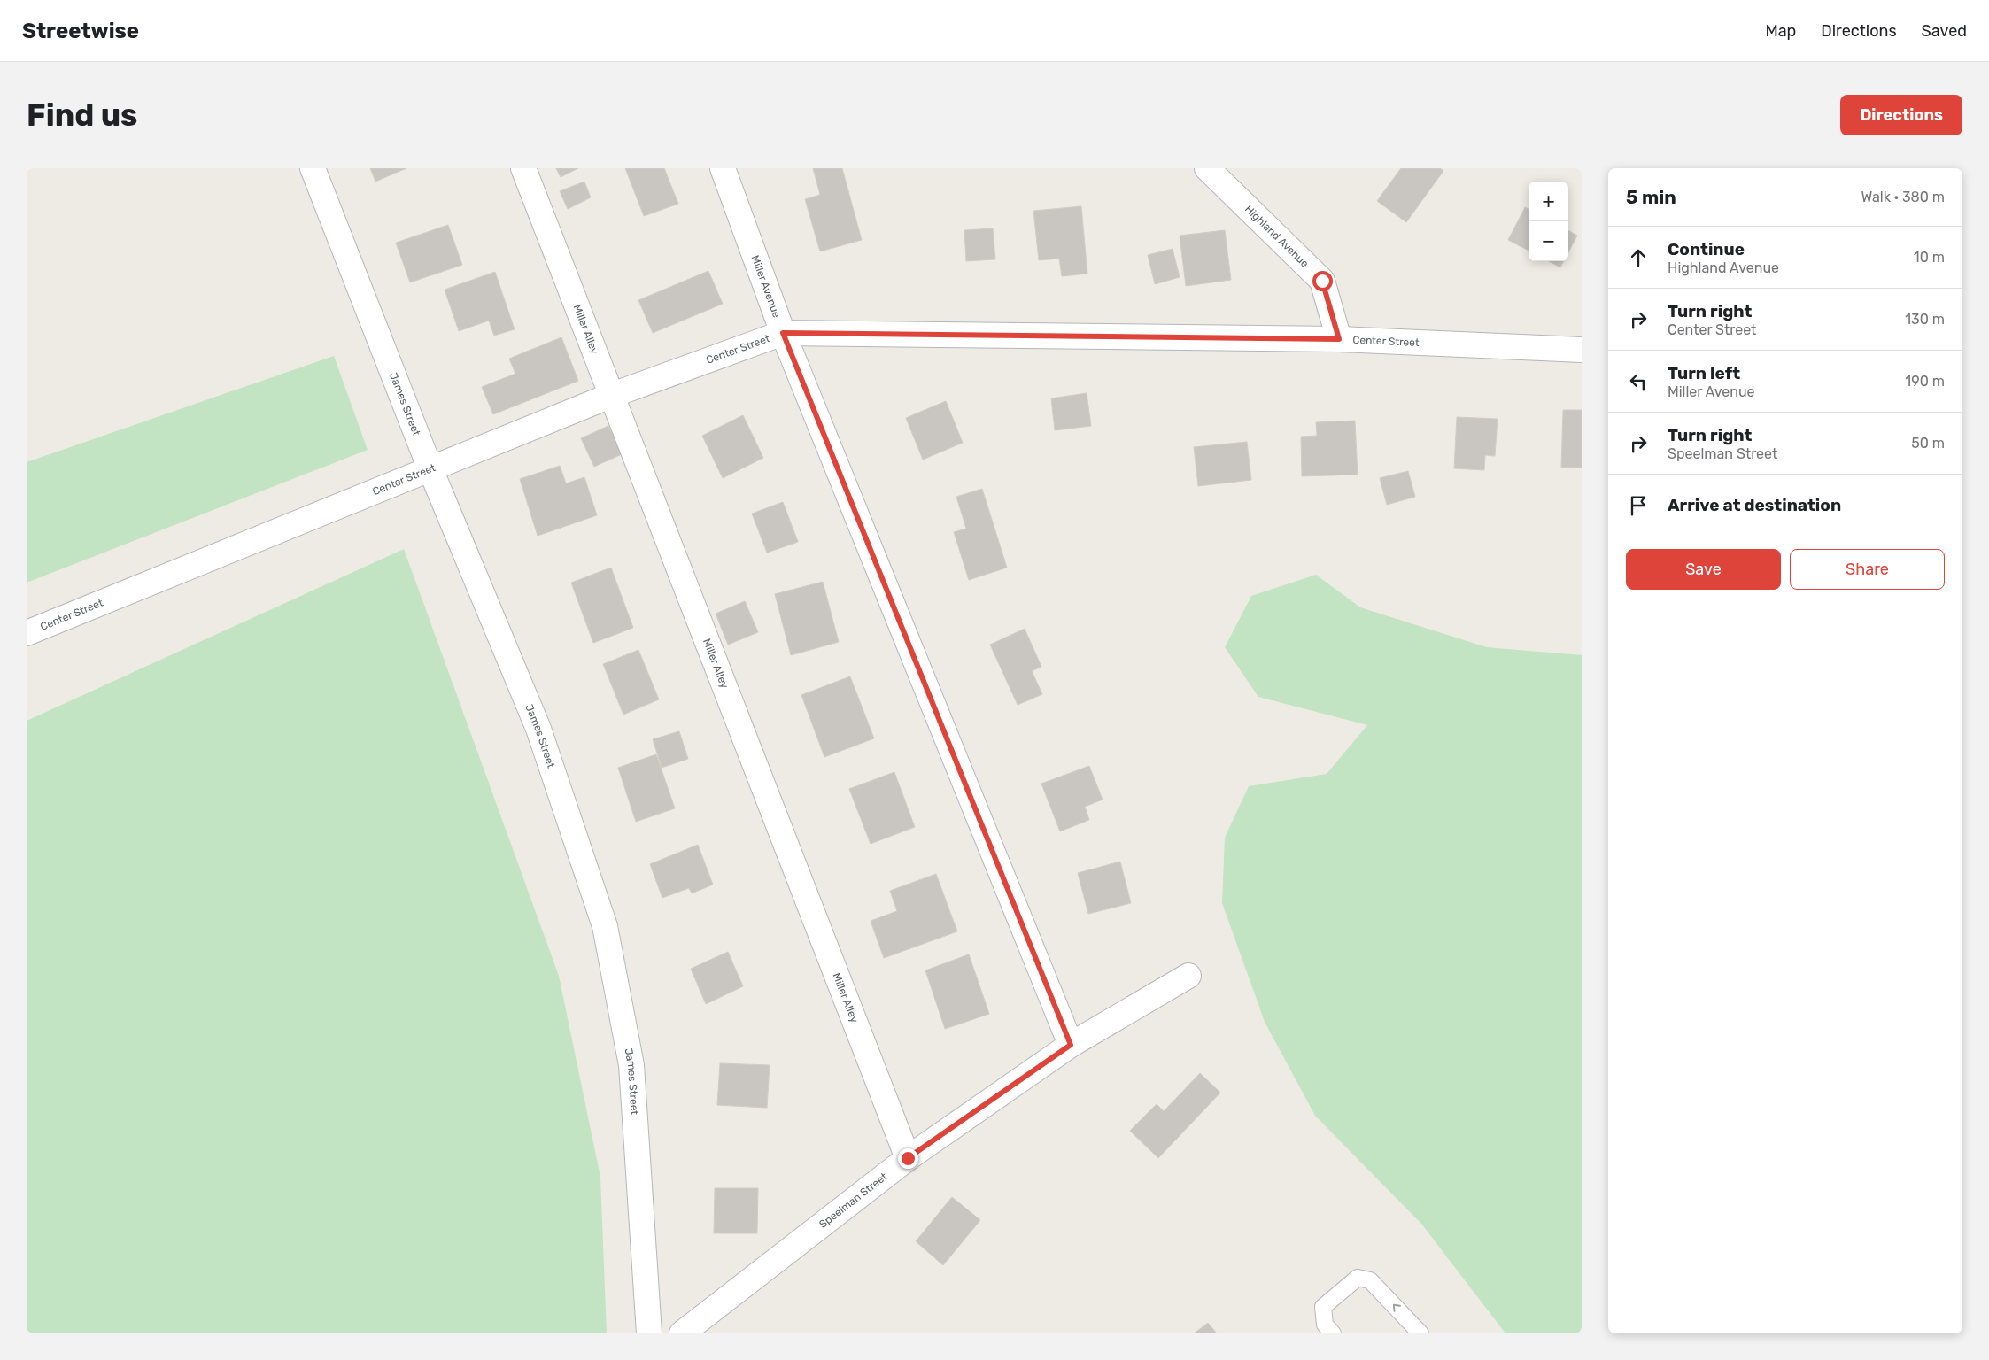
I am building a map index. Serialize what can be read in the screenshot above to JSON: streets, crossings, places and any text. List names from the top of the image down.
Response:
{
  "streets": {
    "street": [
      "Highland Avenue",
      "Miller Avenue",
      "Miller Alley",
      "Center Street",
      "James Street",
      "Speelman Street"
    ]
  },
  "crossings": [
    ["Highland Avenue", "Center Street"],
    ["Miller Avenue", "Center Street"],
    ["Miller Avenue", "Speelman Street"],
    ["Miller Alley", "Center Street"],
    ["Miller Alley", "Speelman Street"],
    ["Center Street", "James Street"]
  ],
  "page": {
    "header": "Streetwise",
    "nav": ["Map", "Directions", "Saved"],
    "buttons": [
      "Directions",
      ["Save", "Share"]
    ],
    "title": "Find us",
    "heading": ["5 min", "Walk · 380 m"],
    "map_buttons": ["+", "−"],
    "list": [
      ["Continue", "Highland Avenue", "10 m"],
      ["Turn right", "Center Street", "130 m"],
      ["Turn left", "Miller Avenue", "190 m"],
      ["Turn right", "Speelman Street", "50 m"],
      "Arrive at destination"
    ]
  }
}
